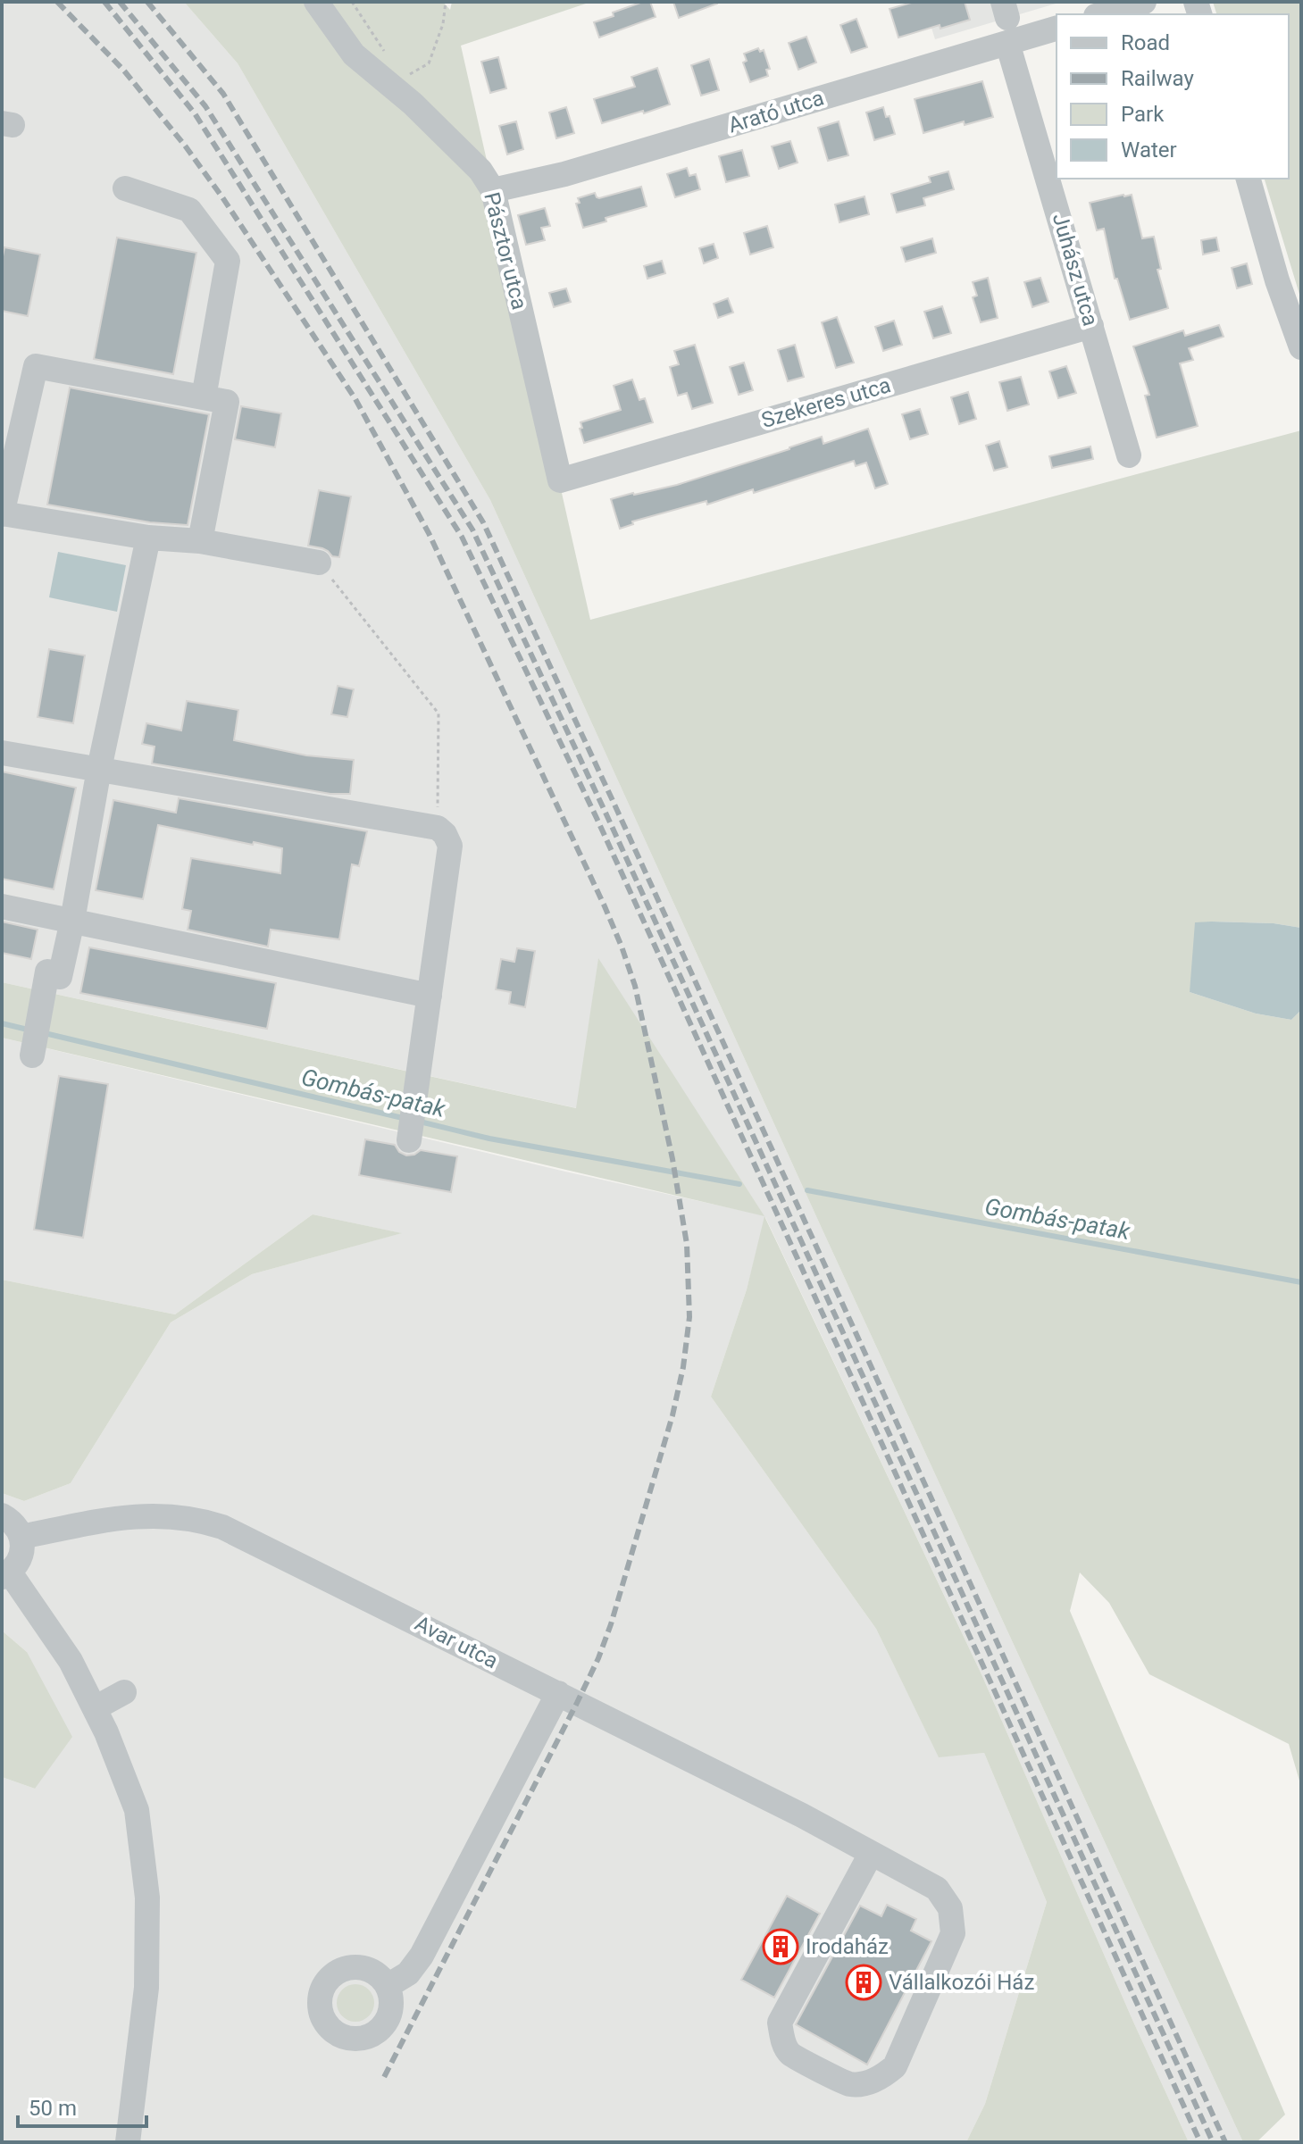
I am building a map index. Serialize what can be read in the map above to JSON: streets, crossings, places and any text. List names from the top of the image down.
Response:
{
  "streets": {
    "street": [
      "Arató utca",
      "Pásztor utca",
      "Juhász utca",
      "Szekeres utca",
      "Avar utca"
    ]
  },
  "crossings": [
    ["Arató utca", "Pásztor utca"],
    ["Arató utca", "Juhász utca"],
    ["Pásztor utca", "Szekeres utca"],
    ["Juhász utca", "Szekeres utca"]
  ],
  "water": ["Gombás-patak"],
  "places": {
    "building": ["Irodaház", "Vállalkozói Ház"]
  },
  "legend": [
    "Road",
    "Railway",
    "Park",
    "Water"
  ],
  "scale_bar": "50 m"
}
